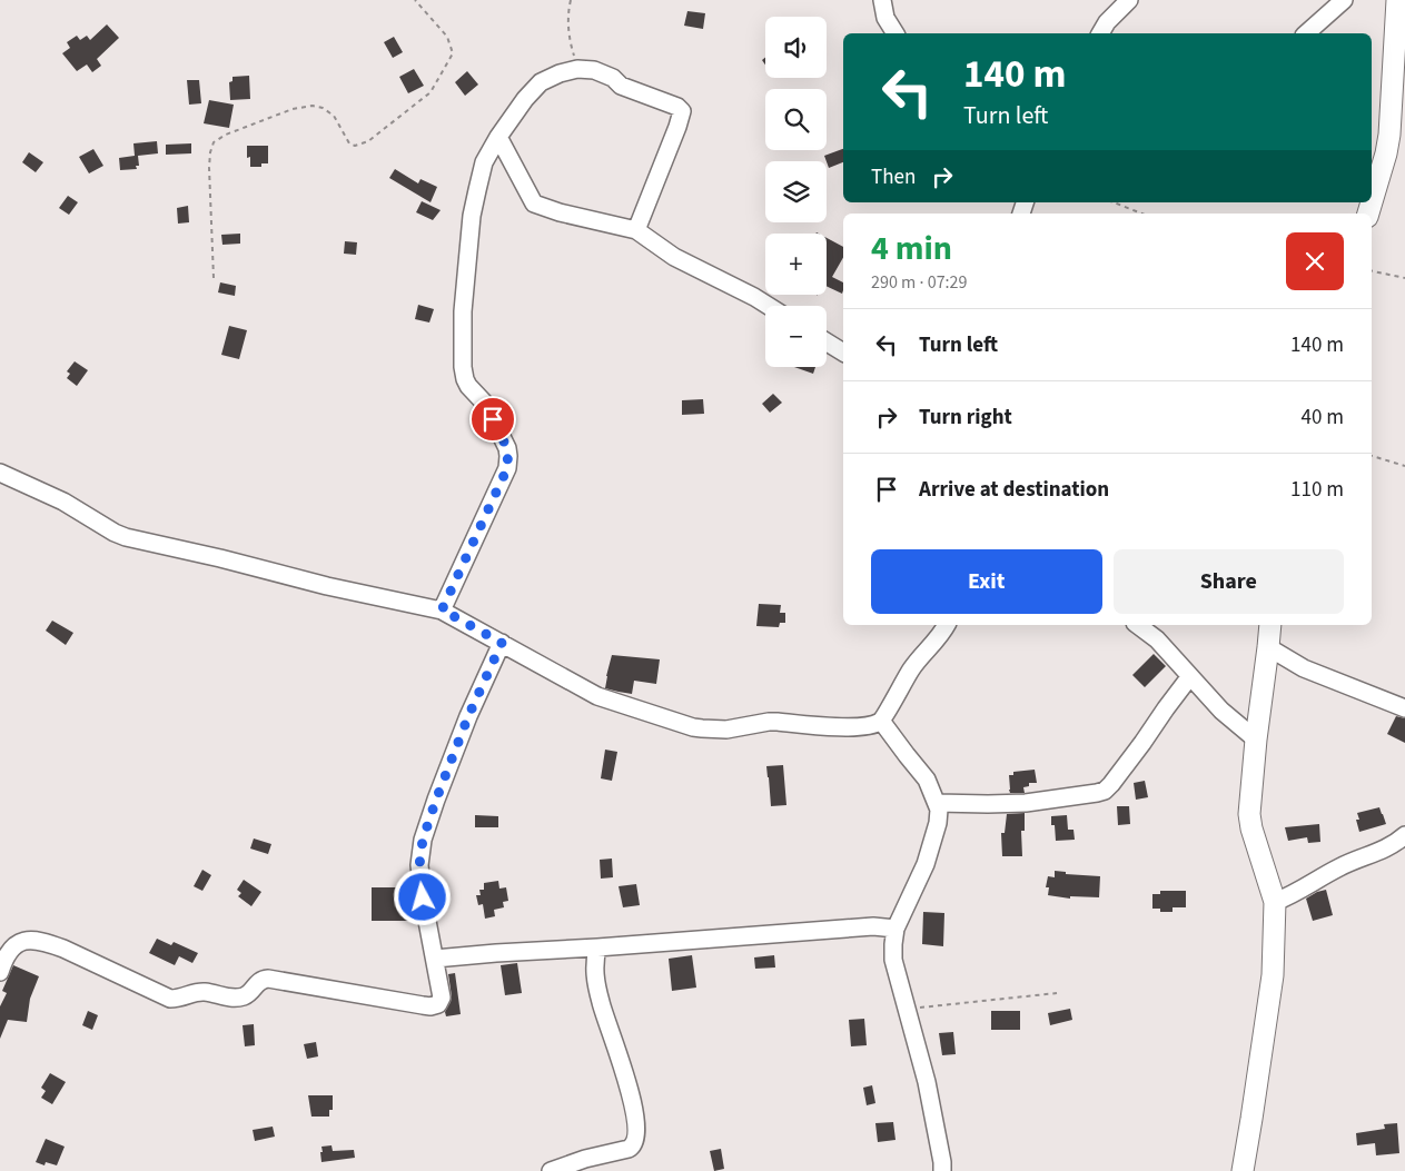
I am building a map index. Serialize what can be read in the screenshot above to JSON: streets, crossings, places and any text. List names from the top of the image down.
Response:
{
  "page": {
    "map_buttons": ["+", "−"],
    "turn": ["140 m", "Turn left"],
    "then": "Then",
    "heading": ["4 min", "290 m · 07:29"],
    "list": [
      {
        "name": "Turn left",
        "value": "140 m"
      },
      {
        "name": "Turn right",
        "value": "40 m"
      },
      {
        "name": "Arrive at destination",
        "value": "110 m"
      }
    ],
    "buttons": ["Exit", "Share"]
  }
}
